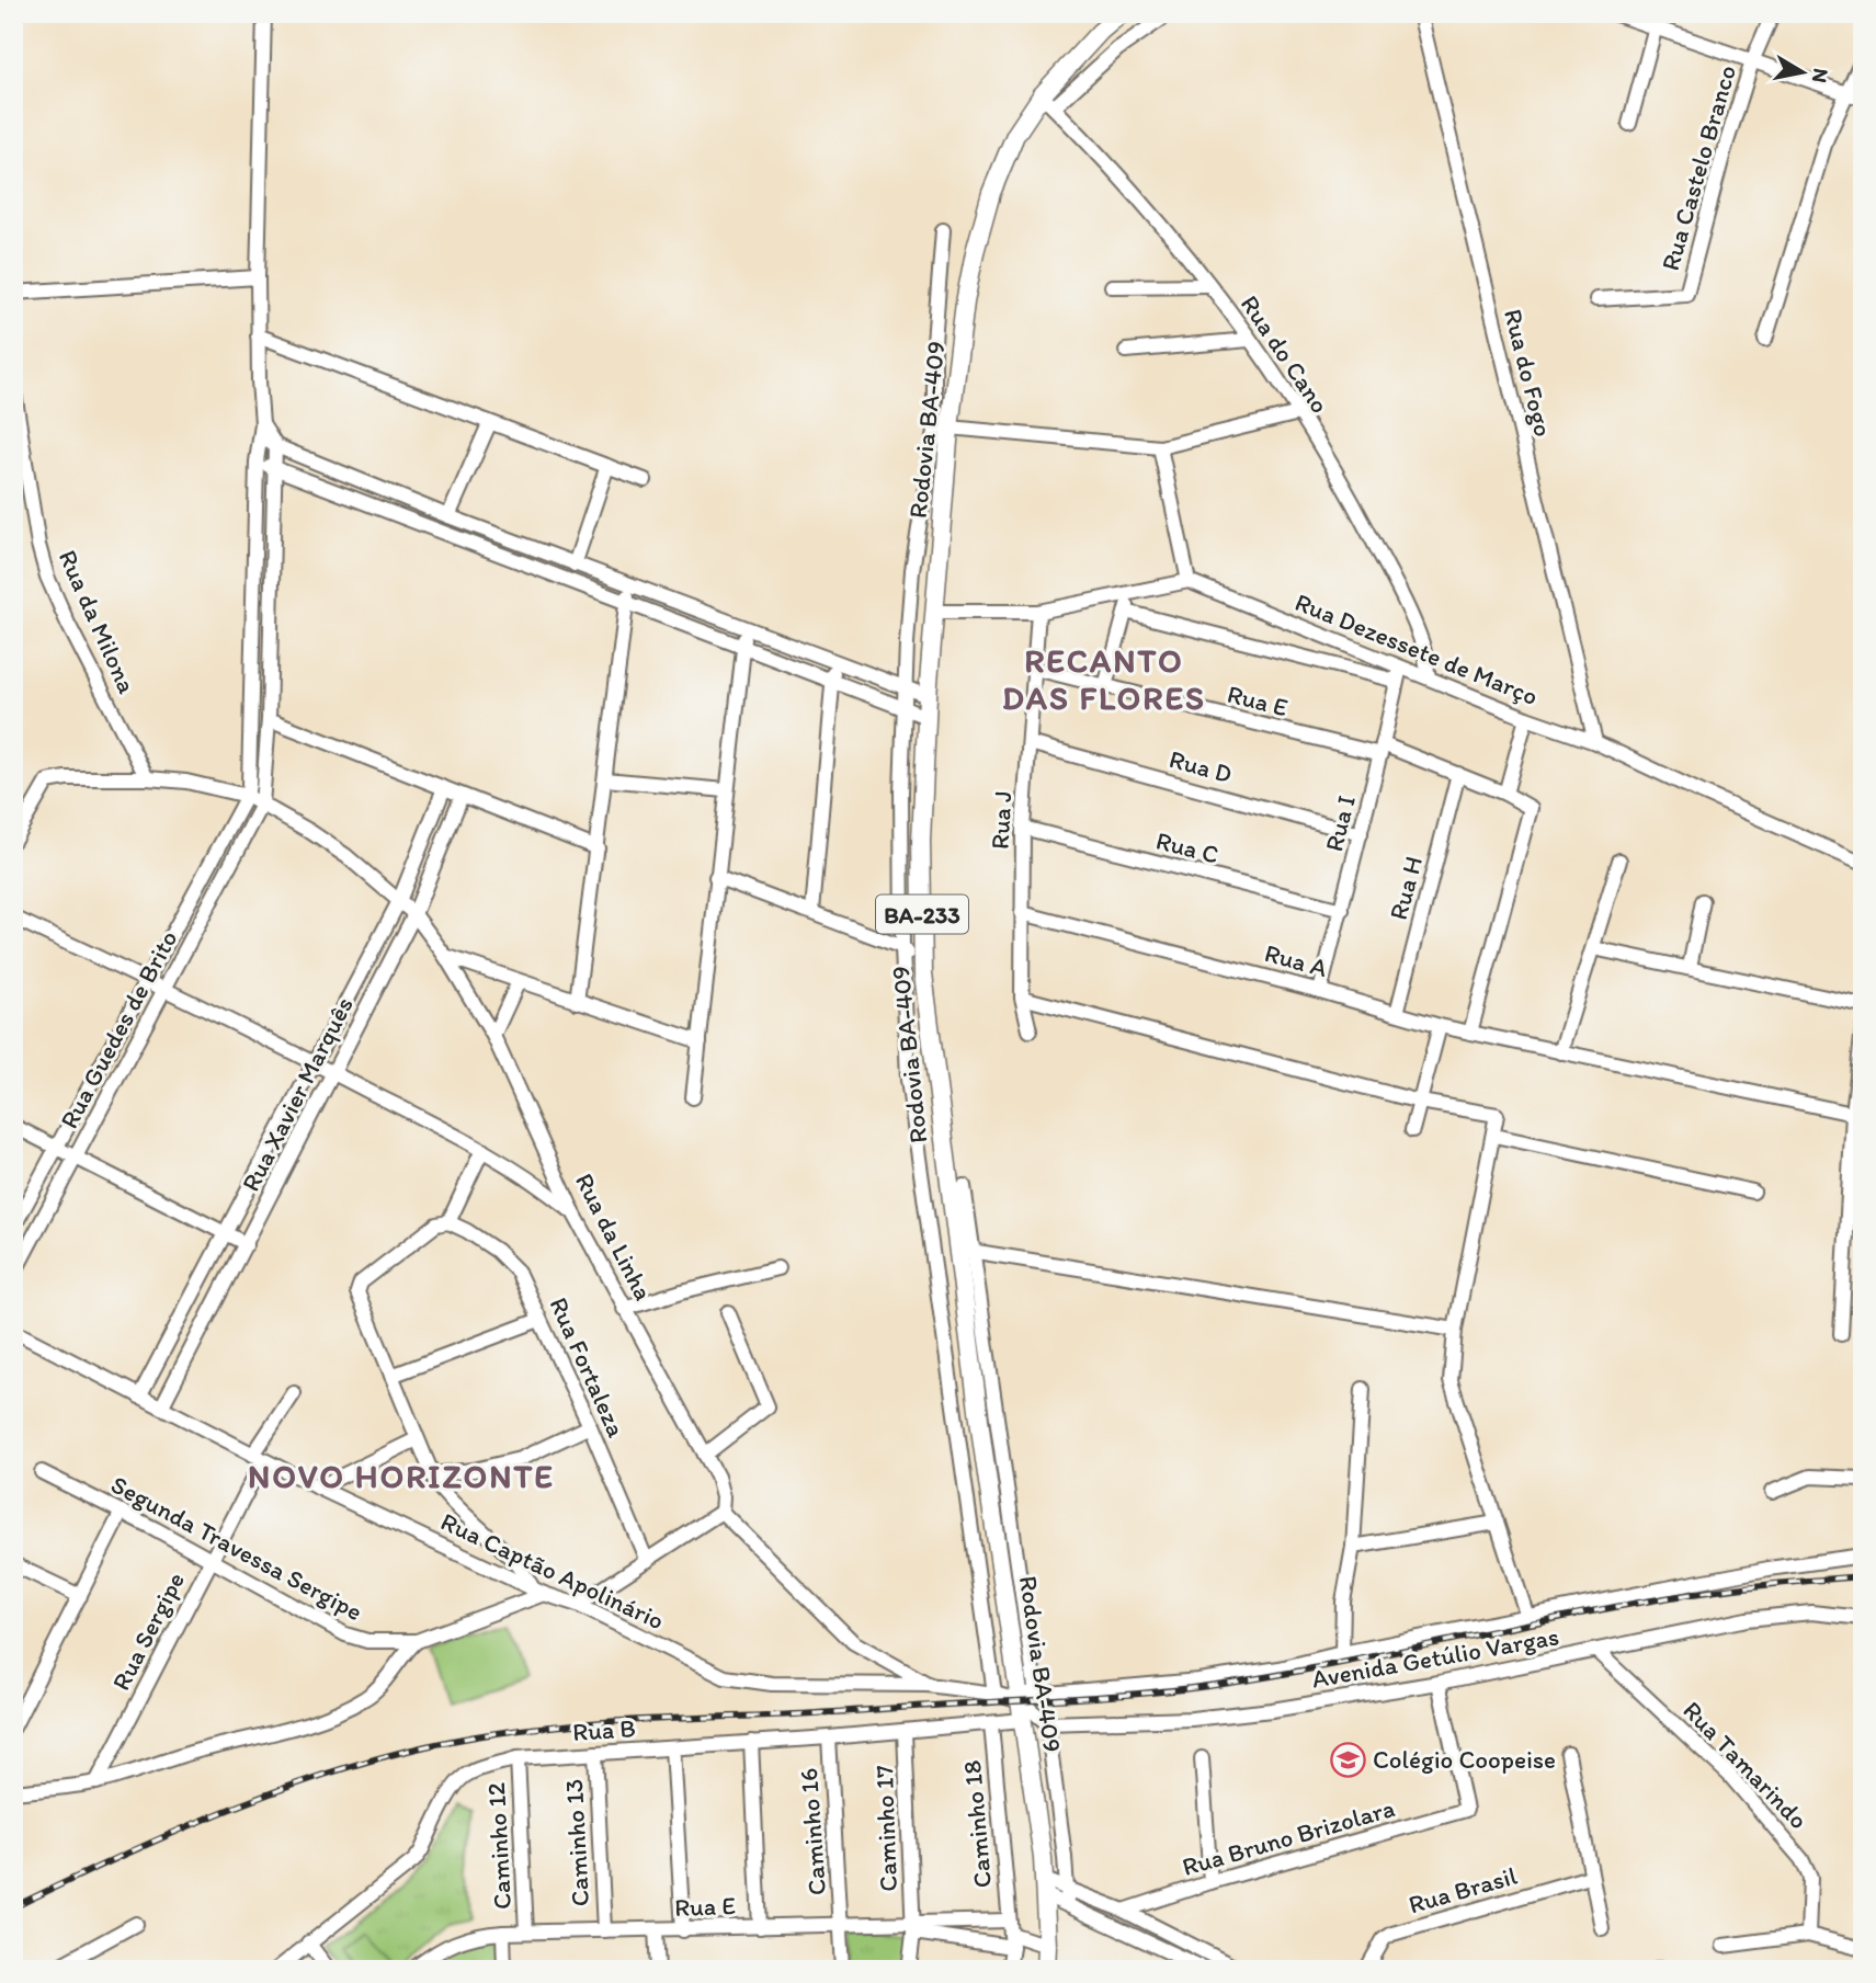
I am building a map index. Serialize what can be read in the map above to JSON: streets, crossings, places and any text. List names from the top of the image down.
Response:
{
  "streets": {
    "main road": ["Rodovia BA-409", "BA-233"],
    "street": [
      "Rua Castelo Branco",
      "Rua do Cano",
      "Rua do Fogo",
      "Rua da Milona",
      "Rua Dezessete de Março",
      "Rua E",
      "Rua D",
      "Rua J",
      "Rua I",
      "Rua C",
      "Rua H",
      "Rua A",
      "Rua Guedes de Brito",
      "Rua Xavier Marquês",
      "Rua da Linha",
      "Rua Fortaleza",
      "Segunda Travessa Sergipe",
      "Rua Captão Apolinário",
      "Rua Sergipe",
      "Avenida Getúlio Vargas",
      "Rua B",
      "Rua Tamarindo",
      "Caminho 18",
      "Caminho 17",
      "Caminho 16",
      "Rua Bruno Brizolara",
      "Caminho 13",
      "Caminho 12",
      "Rua Brasil"
    ]
  },
  "crossings": [
    ["Rua do Cano", "Rodovia BA-409"],
    ["Rua do Cano", "Rua Dezessete de Março"],
    ["Rua do Fogo", "Rua Dezessete de Março"],
    ["Rodovia BA-409", "BA-233"],
    ["Rodovia BA-409", "Rua Captão Apolinário"],
    ["Rodovia BA-409", "Avenida Getúlio Vargas"],
    ["Rodovia BA-409", "Rua B"],
    ["Rua da Milona", "Rua da Linha"],
    ["Rua Dezessete de Março", "Rua I"],
    ["Rua E", "Rua J"],
    ["Rua E", "Rua I"],
    ["Rua E", "Rua H"],
    ["Rua E", "BA-233"],
    ["Rua E", "Rua A"],
    ["Rua E", "Caminho 18"],
    ["Rua E", "Caminho 17"],
    ["Rua E", "Caminho 16"],
    ["Rua E", "Caminho 13"],
    ["Rua E", "Caminho 12"],
    ["Rua D", "Rua J"],
    ["Rua D", "Rua I"],
    ["Rua J", "Rua C"],
    ["Rua J", "Rua A"],
    ["Rua I", "Rua C"],
    ["Rua I", "Rua A"],
    ["Rua H", "Rua A"],
    ["Rua Guedes de Brito", "Rua da Linha"],
    ["Rua Xavier Marquês", "Rua da Linha"],
    ["Rua Xavier Marquês", "Rua Captão Apolinário"],
    ["Segunda Travessa Sergipe", "Rua Sergipe"],
    ["Rua Captão Apolinário", "Rua Sergipe"],
    ["Rua Captão Apolinário", "Avenida Getúlio Vargas"],
    ["Avenida Getúlio Vargas", "Rua Tamarindo"],
    ["Avenida Getúlio Vargas", "Rua Bruno Brizolara"],
    ["Rua B", "Caminho 18"],
    ["Rua B", "Caminho 17"],
    ["Rua B", "Caminho 16"],
    ["Rua B", "Caminho 13"],
    ["Rua B", "Caminho 12"]
  ],
  "districts": ["RECANTO DAS FLORES", "NOVO HORIZONTE"],
  "places": {
    "school or university": ["Colégio Coopeise"]
  },
  "north": "right"
}
